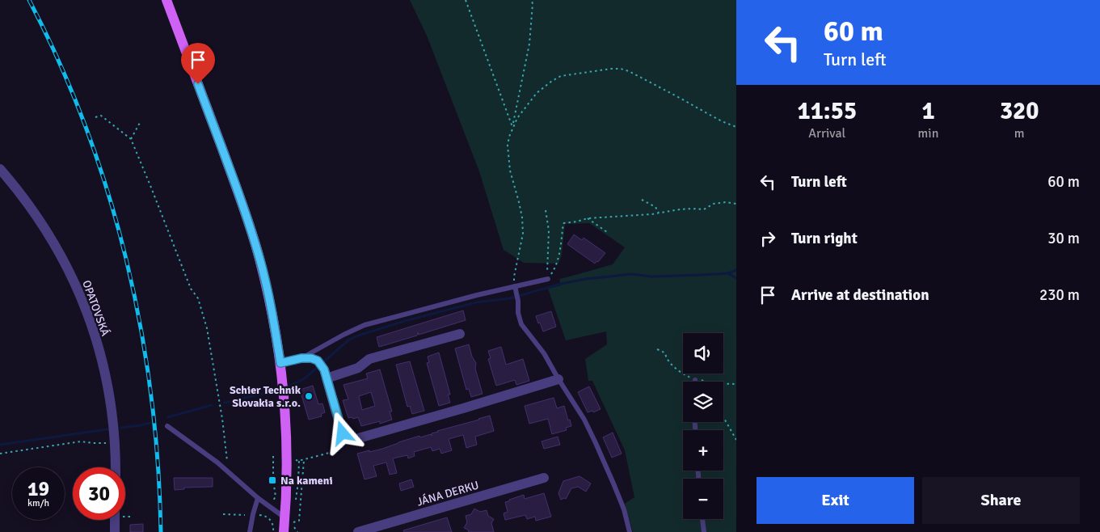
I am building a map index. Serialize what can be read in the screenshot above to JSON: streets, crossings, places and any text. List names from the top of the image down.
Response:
{
  "streets": {
    "street": ["OPATOVSKÁ", "JÁNA DERKU"]
  },
  "places": {
    "other": ["Schier Technik Slovakia s.r.o."],
    "transit": ["Na kameni"]
  },
  "page": {
    "turn": ["60 m", "Turn left"],
    "eta": [
      "11:55",
      "Arrival",
      "1",
      "min",
      "320",
      "m"
    ],
    "list": [
      {
        "name": "Turn left",
        "value": "60 m"
      },
      {
        "name": "Turn right",
        "value": "30 m"
      },
      {
        "name": "Arrive at destination",
        "value": "230 m"
      }
    ],
    "map_buttons": ["+", "−"],
    "speed": "19 km/h",
    "limit": "30",
    "buttons": ["Exit", "Share"]
  }
}
